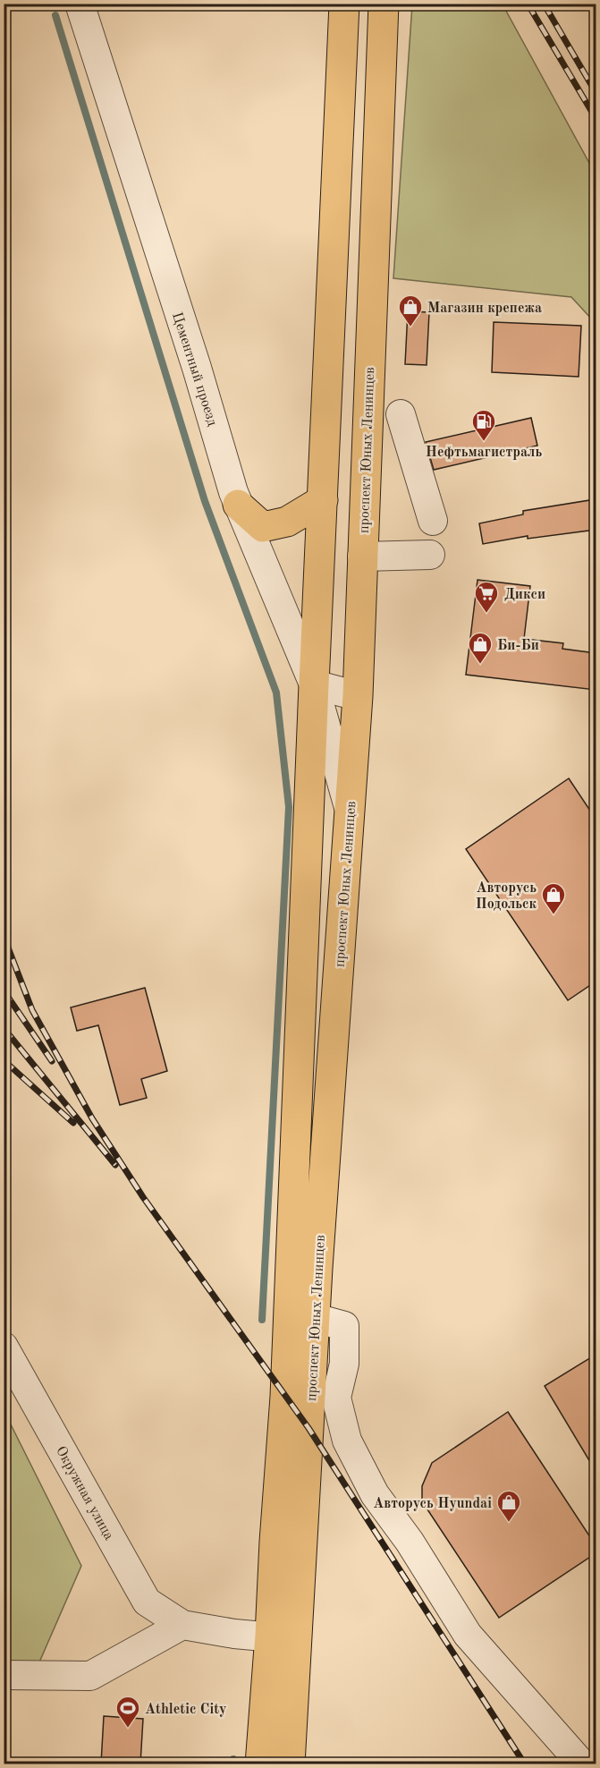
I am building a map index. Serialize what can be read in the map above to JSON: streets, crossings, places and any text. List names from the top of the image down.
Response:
{
  "streets": {
    "main road": ["проспект Юных Ленинцев"],
    "street": ["Цементный проезд", "Окружная улица"]
  },
  "crossings": [
    ["Цементный проезд", "проспект Юных Ленинцев"]
  ],
  "places": {
    "shop": [
      "Магазин крепежа",
      "Би-Би",
      "Авторусь Подольск",
      "Авторусь Hyundai"
    ],
    "fuel station": ["Нефтьмагистраль"],
    "supermarket": ["Дикси"],
    "sports": ["Athletic City"]
  }
}
